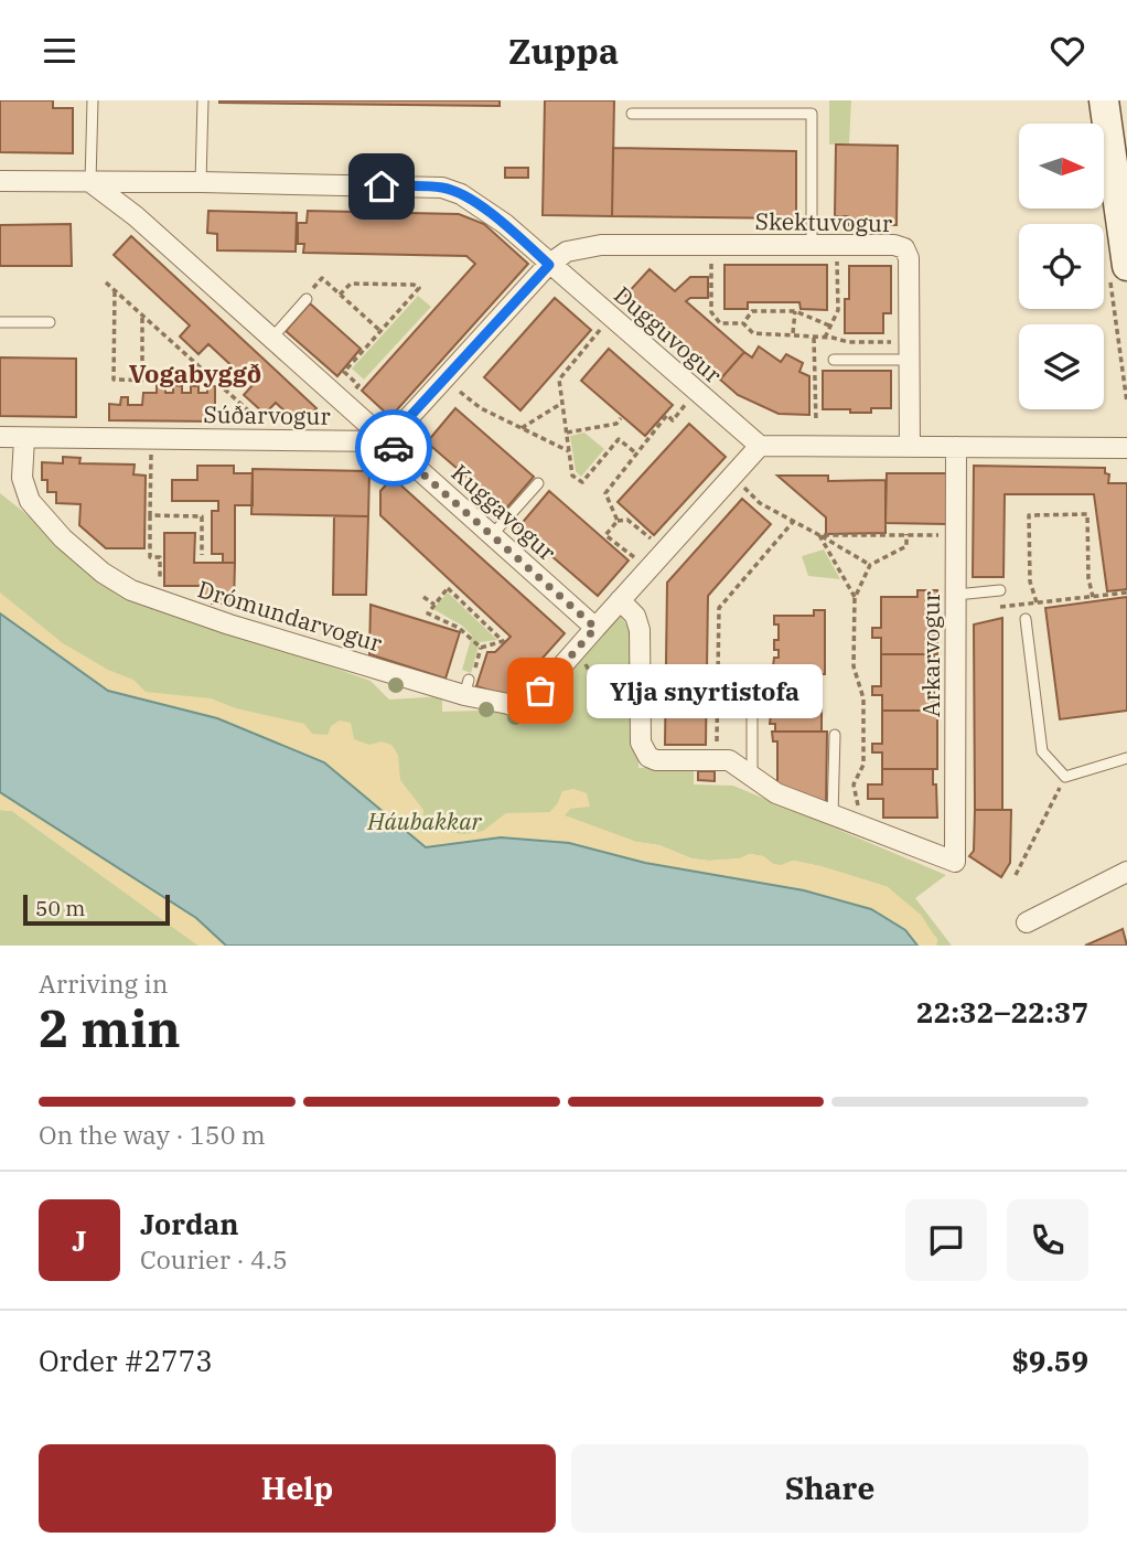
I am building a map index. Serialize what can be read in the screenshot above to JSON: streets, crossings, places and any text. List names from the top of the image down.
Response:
{
  "streets": {
    "street": [
      "Skektuvogur",
      "Dugguvogur",
      "Súðarvogur",
      "Kuggavogur",
      "Drómundarvogur",
      "Arkarvogur"
    ]
  },
  "crossings": [
    ["Skektuvogur", "Dugguvogur"],
    ["Dugguvogur", "Kuggavogur"],
    ["Súðarvogur", "Kuggavogur"],
    ["Súðarvogur", "Drómundarvogur"],
    ["Kuggavogur", "Drómundarvogur"]
  ],
  "districts": ["Vogabyggð"],
  "parks": ["Háubakkar"],
  "places": ["Ylja snyrtistofa"],
  "scale_bar": "50 m",
  "north": "right",
  "page": {
    "header": "Zuppa",
    "bubble": "Ylja snyrtistofa",
    "scale": "50 m",
    "heading": ["2 min", "Arriving in", "22:32–22:37"],
    "panel": [
      "Jordan",
      "Courier · 4.5",
      "Order #2773",
      "$9.59"
    ],
    "bar": "On the way · 150 m",
    "round": "J",
    "buttons": ["Help", "Share"]
  }
}
